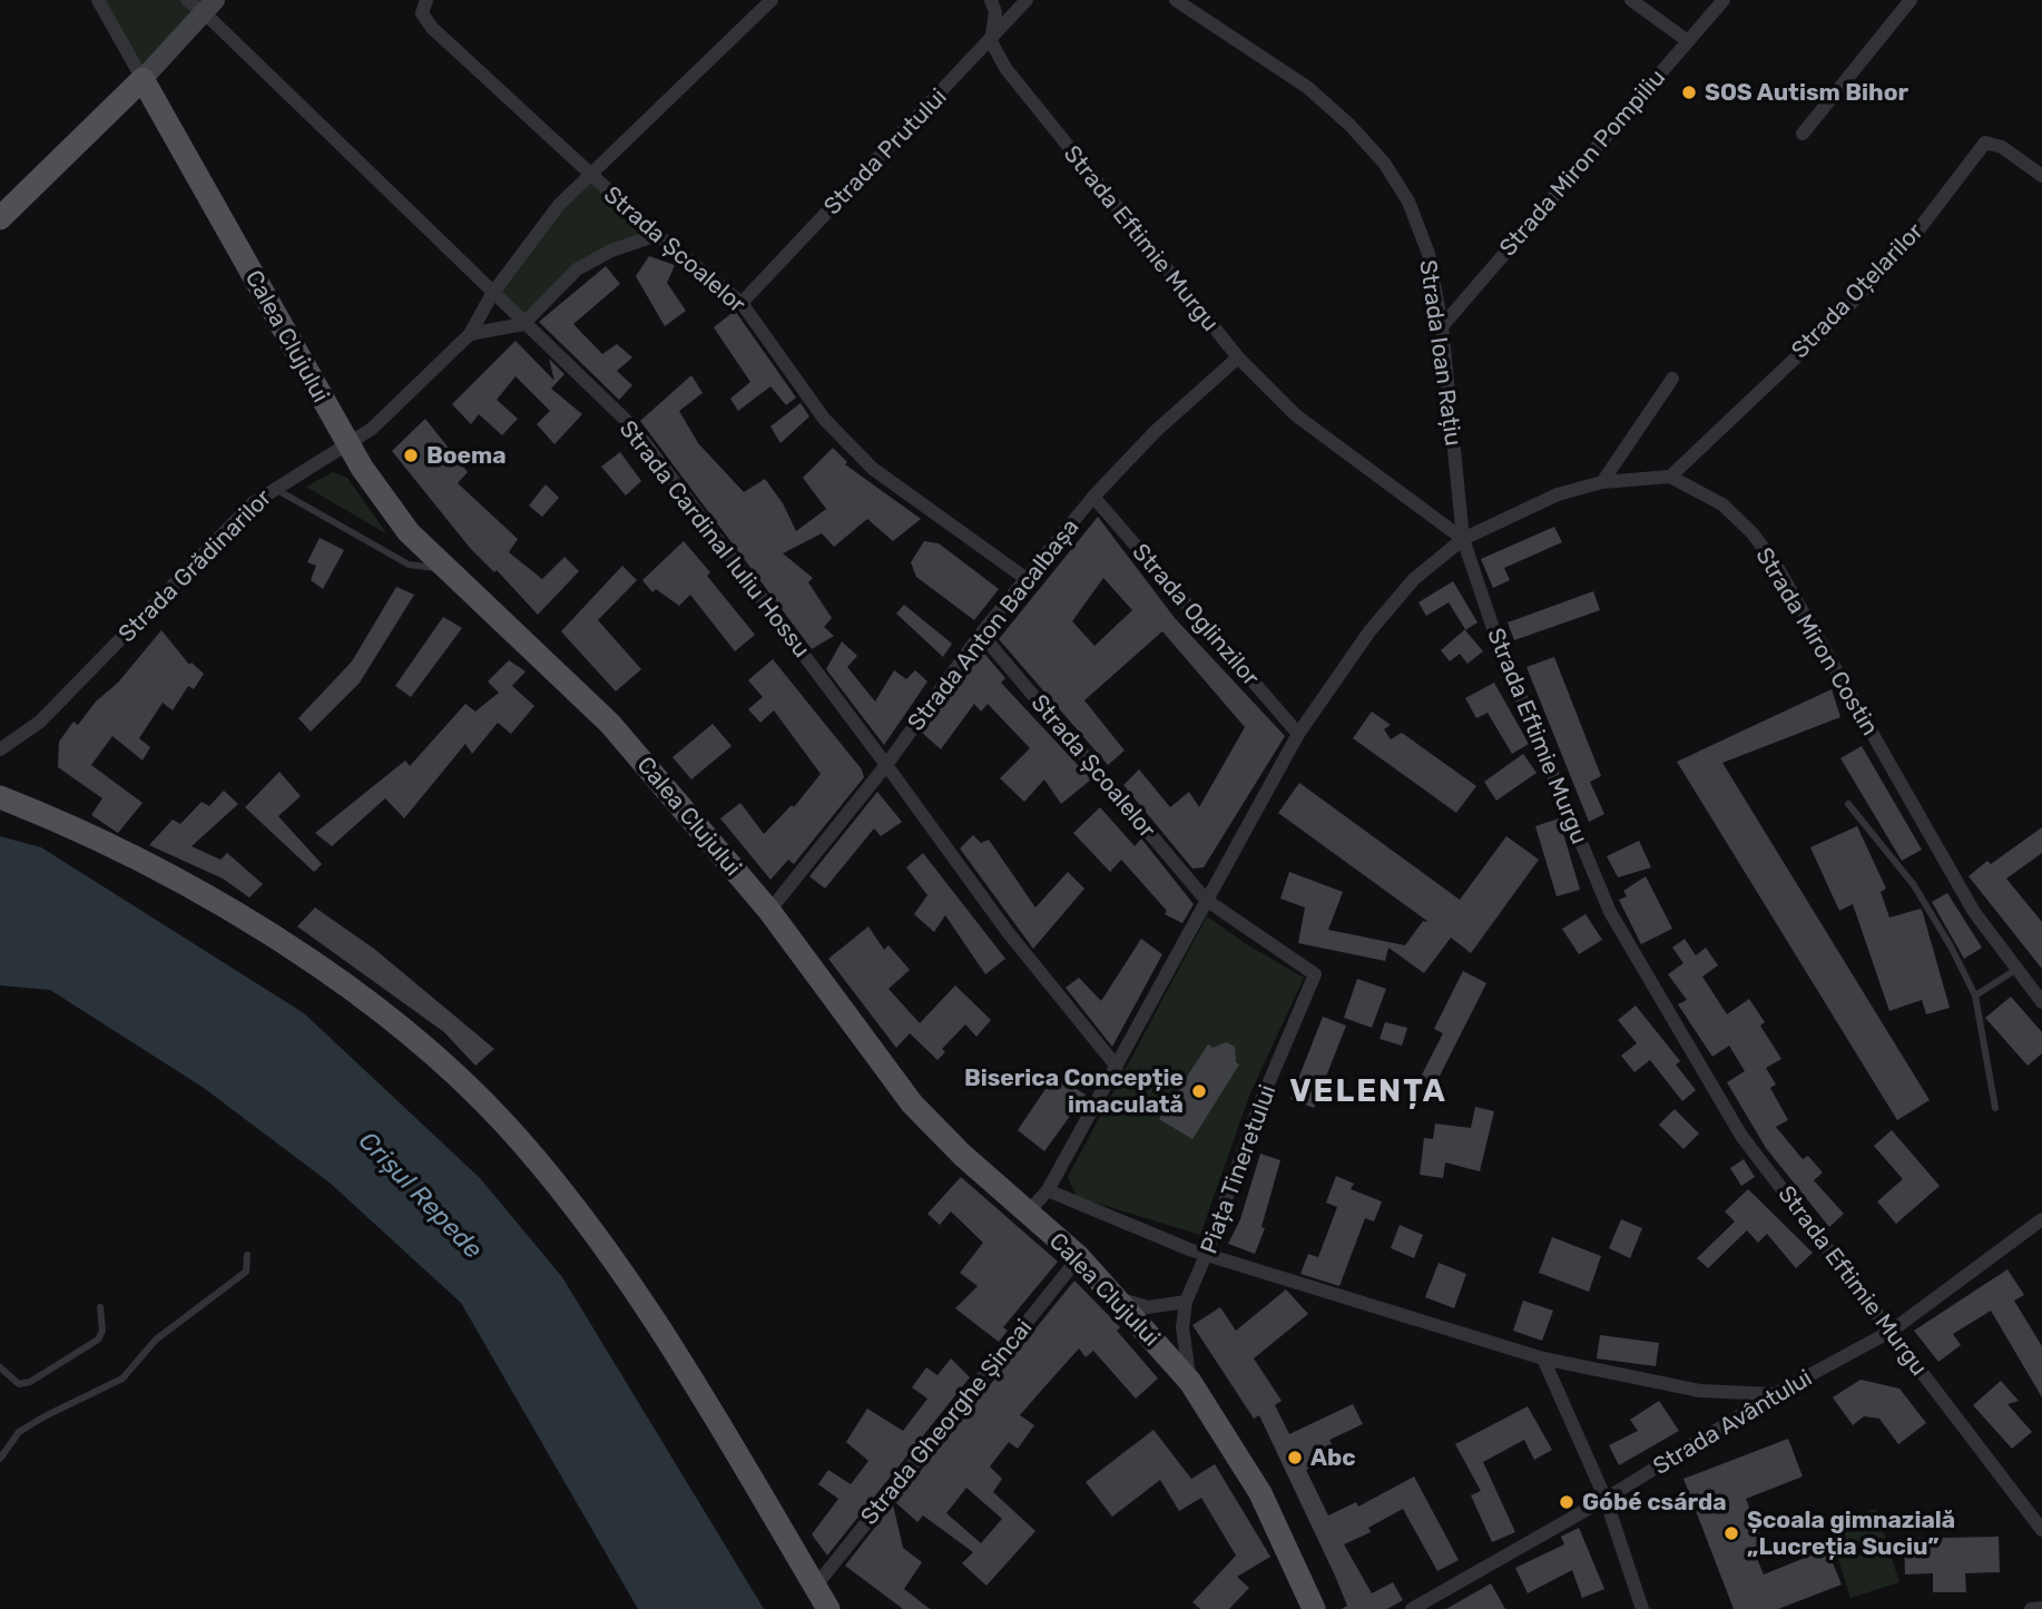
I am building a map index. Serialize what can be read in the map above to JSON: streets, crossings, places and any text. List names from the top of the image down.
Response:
{
  "streets": {
    "main road": ["Calea Clujului"],
    "street": [
      "Strada Prutului",
      "Strada Miron Pompiliu",
      "Strada Eftimie Murgu",
      "Strada Școalelor",
      "Strada Oțelarilor",
      "Strada Ioan Rațiu",
      "Strada Cardinal Iuliu Hossu",
      "Strada Grădinarilor",
      "Strada Oglinzilor",
      "Strada Anton Bacalbașa",
      "Strada Miron Costin",
      "Piața Tineretului",
      "Strada Gheorghe Șincai",
      "Strada Avântului"
    ]
  },
  "crossings": [
    ["Strada Prutului", "Strada Eftimie Murgu"],
    ["Strada Prutului", "Strada Școalelor"],
    ["Strada Miron Pompiliu", "Strada Ioan Rațiu"],
    ["Strada Eftimie Murgu", "Strada Ioan Rațiu"],
    ["Strada Eftimie Murgu", "Strada Anton Bacalbașa"],
    ["Strada Eftimie Murgu", "Strada Avântului"],
    ["Strada Școalelor", "Strada Grădinarilor"],
    ["Strada Școalelor", "Strada Anton Bacalbașa"],
    ["Strada Școalelor", "Piața Tineretului"],
    ["Strada Oțelarilor", "Strada Miron Costin"],
    ["Calea Clujului", "Strada Grădinarilor"],
    ["Calea Clujului", "Strada Anton Bacalbașa"],
    ["Calea Clujului", "Piața Tineretului"],
    ["Calea Clujului", "Strada Gheorghe Șincai"],
    ["Strada Cardinal Iuliu Hossu", "Strada Grădinarilor"],
    ["Strada Cardinal Iuliu Hossu", "Strada Anton Bacalbașa"],
    ["Strada Oglinzilor", "Strada Anton Bacalbașa"]
  ],
  "districts": ["VELENȚA"],
  "water": ["Crișul Repede"],
  "places": [
    "SOS Autism Bihor",
    "Boema",
    "Biserica Concepție imaculată",
    "Abc",
    "Góbé csárda",
    "Școala gimnazială „Lucreția Suciu”"
  ]
}
